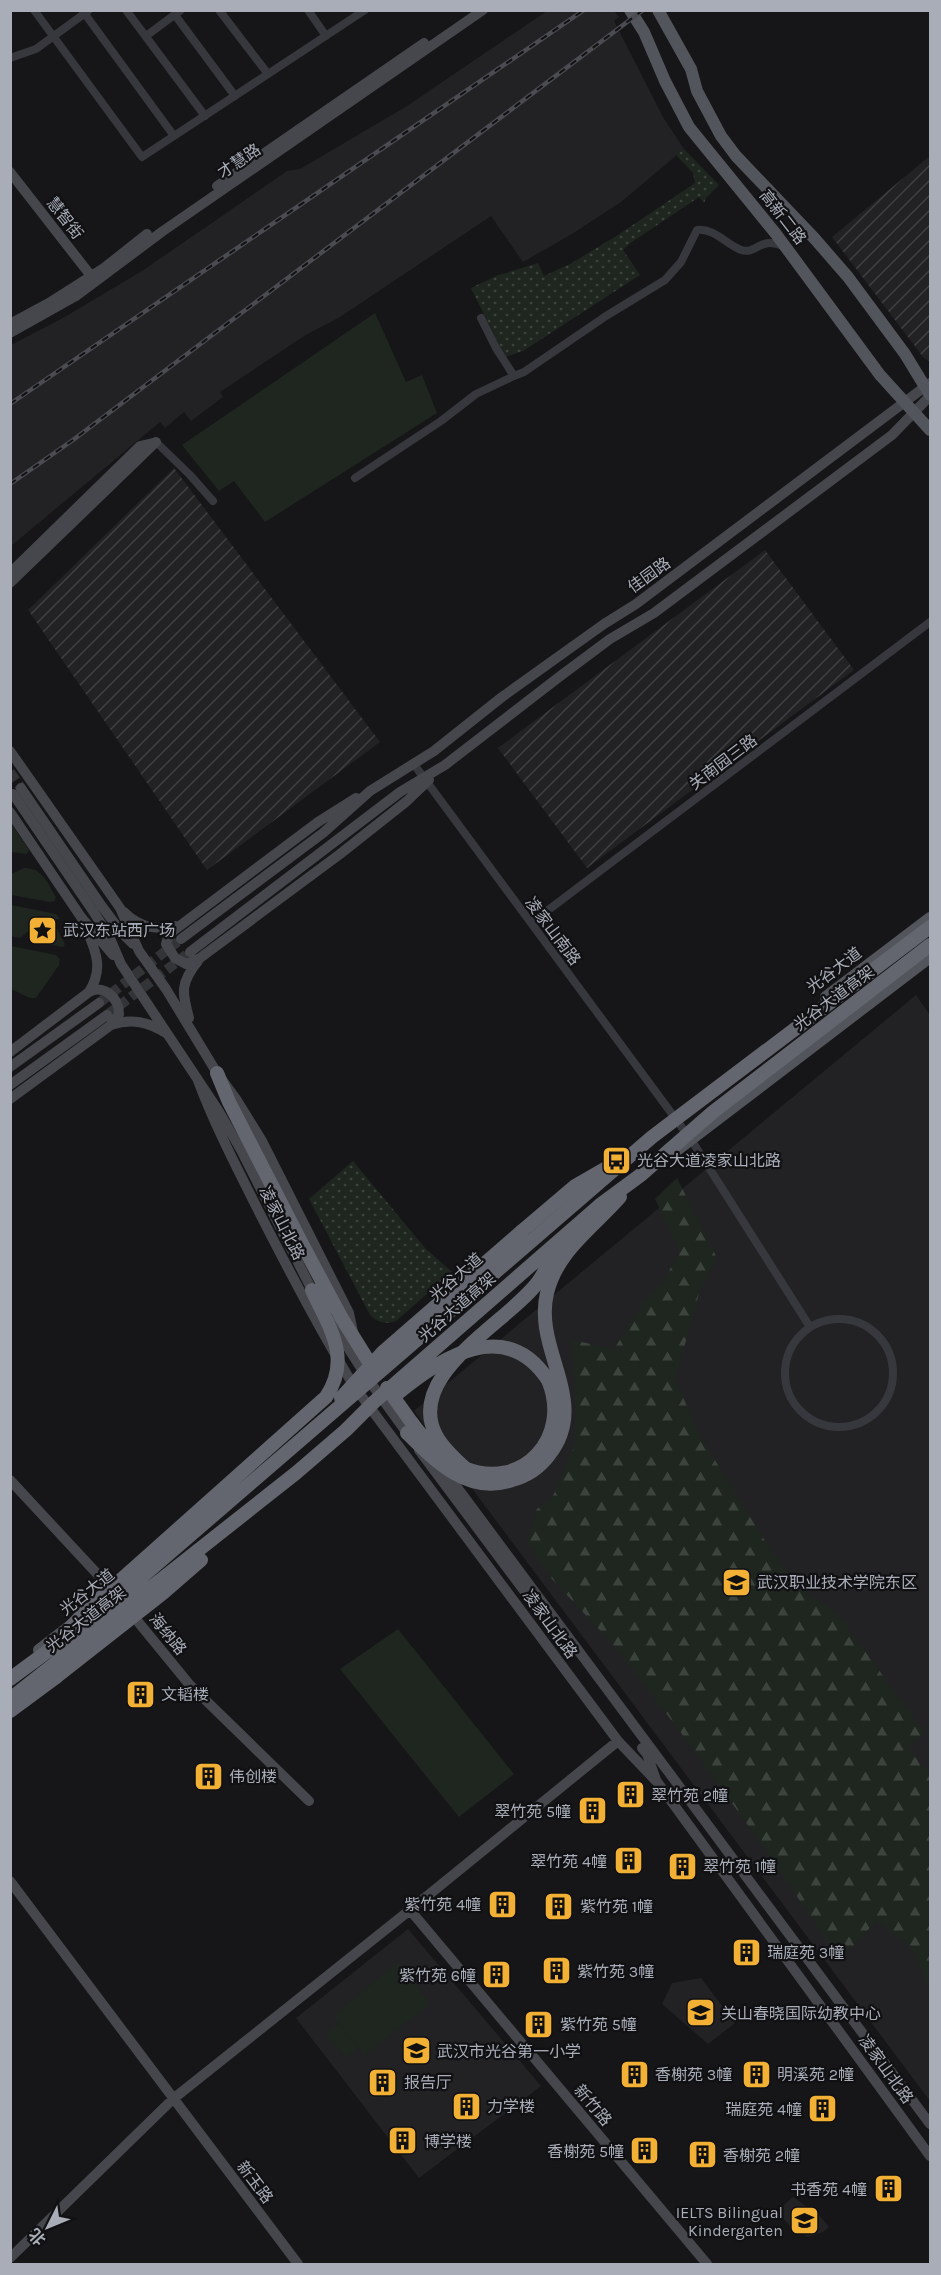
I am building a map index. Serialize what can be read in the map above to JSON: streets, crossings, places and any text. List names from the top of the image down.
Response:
{
  "streets": {
    "highway": ["光谷大道高架"],
    "main road": [
      "才慧路",
      "高新二路",
      "慧智街",
      "佳园路",
      "光谷大道",
      "凌家山北路",
      "海纳路",
      "新竹路",
      "新玉路"
    ],
    "street": ["关南园三路", "凌家山南路"]
  },
  "crossings": [
    ["才慧路", "慧智街"],
    ["高新二路", "佳园路"],
    ["佳园路", "凌家山南路"],
    ["关南园三路", "凌家山南路"],
    ["凌家山南路", "光谷大道"],
    ["光谷大道", "凌家山北路"],
    ["光谷大道", "海纳路"]
  ],
  "places": {
    "place": ["武汉东站西广场"],
    "bus stop": ["光谷大道凌家山北路"],
    "school or university": [
      "武汉职业技术学院东区",
      "关山春晓国际幼教中心",
      "武汉市光谷第一小学",
      "IELTS Bilingual Kindergarten"
    ],
    "building": [
      "文韬楼",
      "伟创楼",
      "翠竹苑 2幢",
      "翠竹苑 5幢",
      "翠竹苑 4幢",
      "翠竹苑 1幢",
      "紫竹苑 4幢",
      "紫竹苑 1幢",
      "瑞庭苑 3幢",
      "紫竹苑 3幢",
      "紫竹苑 6幢",
      "紫竹苑 5幢",
      "香榭苑 3幢",
      "明溪苑 2幢",
      "报告厅",
      "力学楼",
      "瑞庭苑 4幢",
      "博学楼",
      "香榭苑 5幢",
      "香榭苑 2幢",
      "书香苑 4幢"
    ]
  },
  "north": "bottom left"
}
